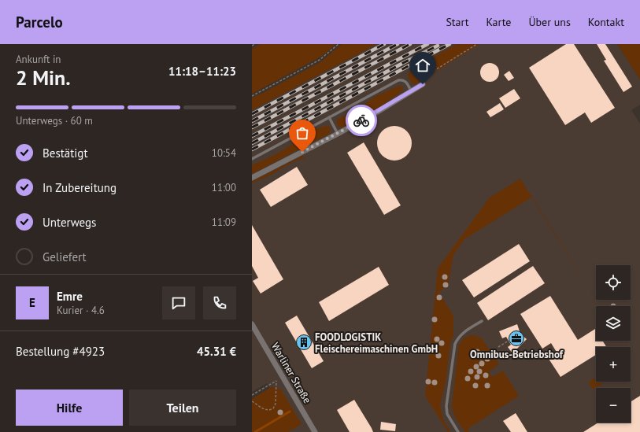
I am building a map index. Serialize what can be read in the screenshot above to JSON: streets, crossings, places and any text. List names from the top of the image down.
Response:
{
  "streets": {
    "street": ["Warliner Straße"]
  },
  "places": {
    "office": ["Omnibus-Betriebshof"],
    "building": ["FOODLOGISTIK Fleischereimaschinen GmbH"]
  },
  "page": {
    "header": "Parcelo",
    "nav": [
      "Start",
      "Karte",
      "Über uns",
      "Kontakt"
    ],
    "heading": ["2 Min.", "Ankunft in", "11:18–11:23"],
    "panel": [
      "Emre",
      "Kurier · 4.6",
      "Bestellung #4923",
      "45.31 €"
    ],
    "bar": "Unterwegs · 60 m",
    "list": [
      ["Bestätigt", "10:54"],
      ["In Zubereitung", "11:00"],
      ["Unterwegs", "11:09"],
      "Geliefert"
    ],
    "map_buttons": ["+", "−"],
    "round": "E",
    "buttons": ["Hilfe", "Teilen"]
  }
}
